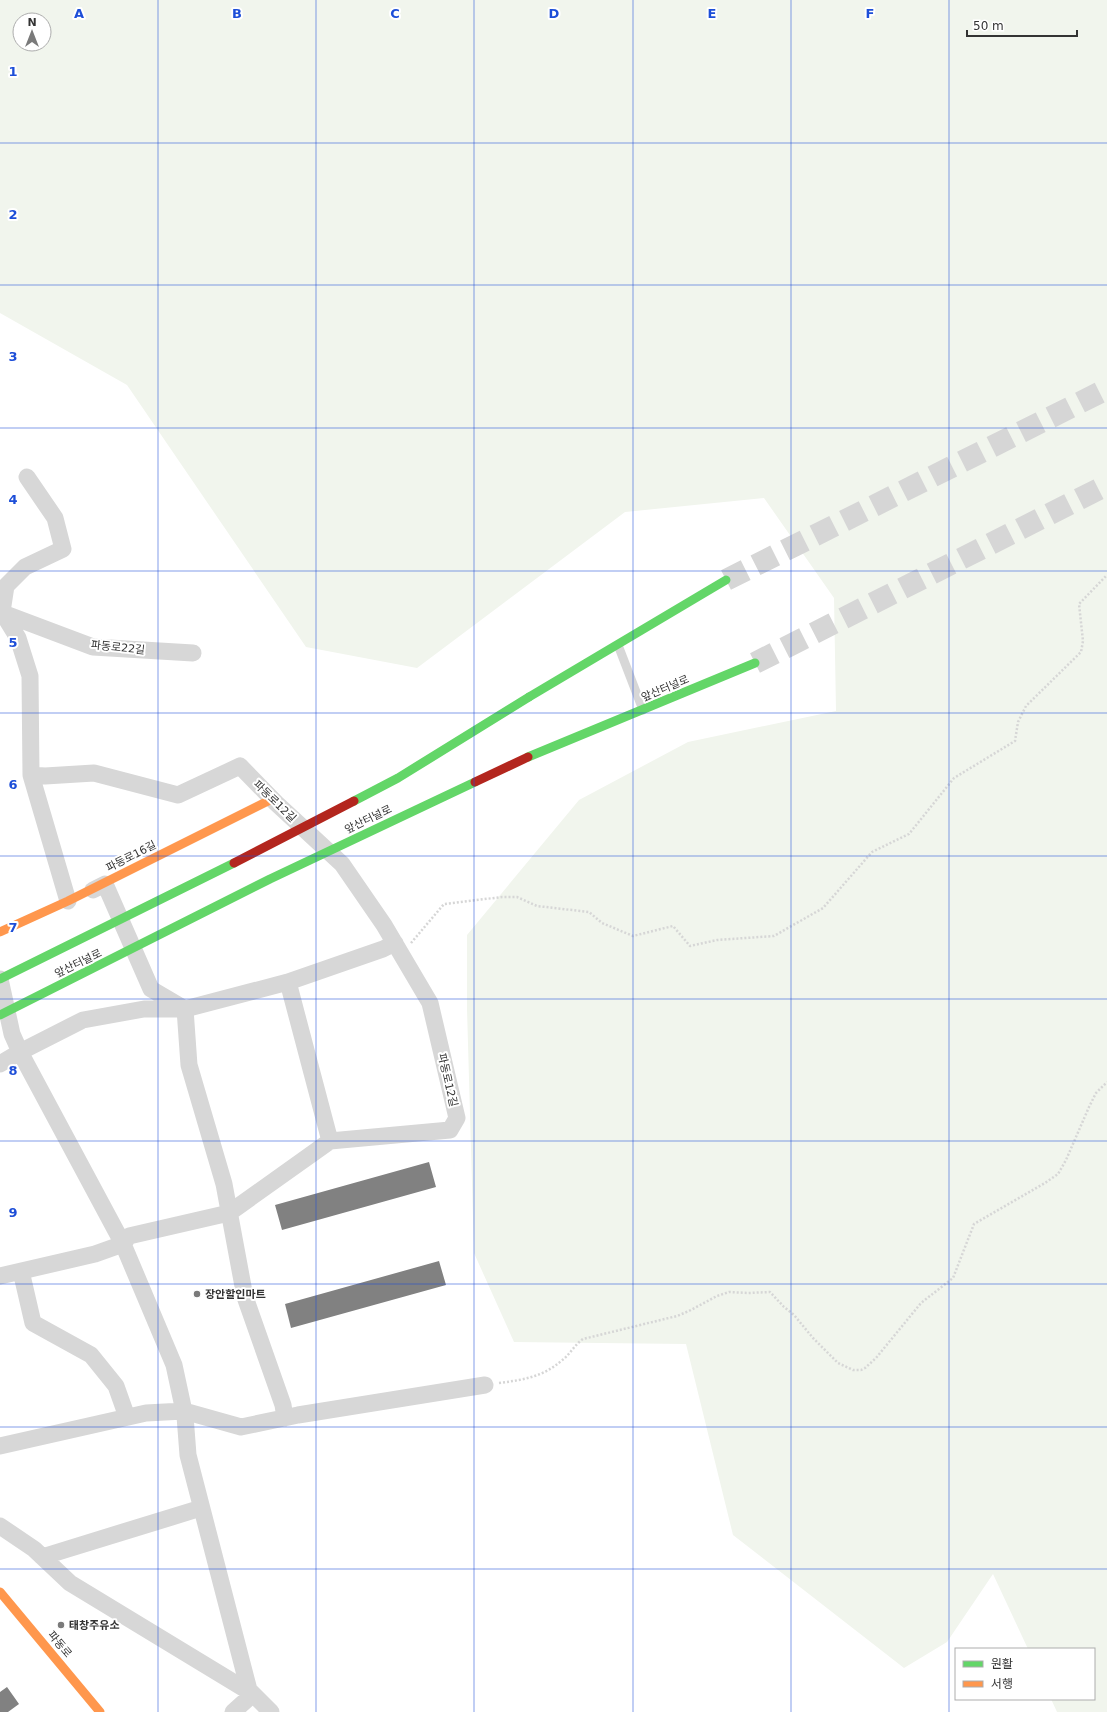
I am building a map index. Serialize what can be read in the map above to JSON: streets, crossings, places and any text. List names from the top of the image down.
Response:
{
  "streets": {
    "main road": ["앞산터널로", "파동로16길", "파동로"],
    "street": ["파동로22길", "파동로12길"]
  },
  "crossings": [
    ["파동로12길", "파동로16길"]
  ],
  "places": ["장안할인마트", "태창주유소"],
  "legend": ["원활", "서행"],
  "scale_bar": "50 m",
  "north": "top",
  "grid": {
    "columns": [
      "A",
      "B",
      "C",
      "D",
      "E",
      "F"
    ],
    "rows": [
      "1",
      "2",
      "3",
      "4",
      "5",
      "6",
      "7",
      "8",
      "9"
    ]
  }
}
